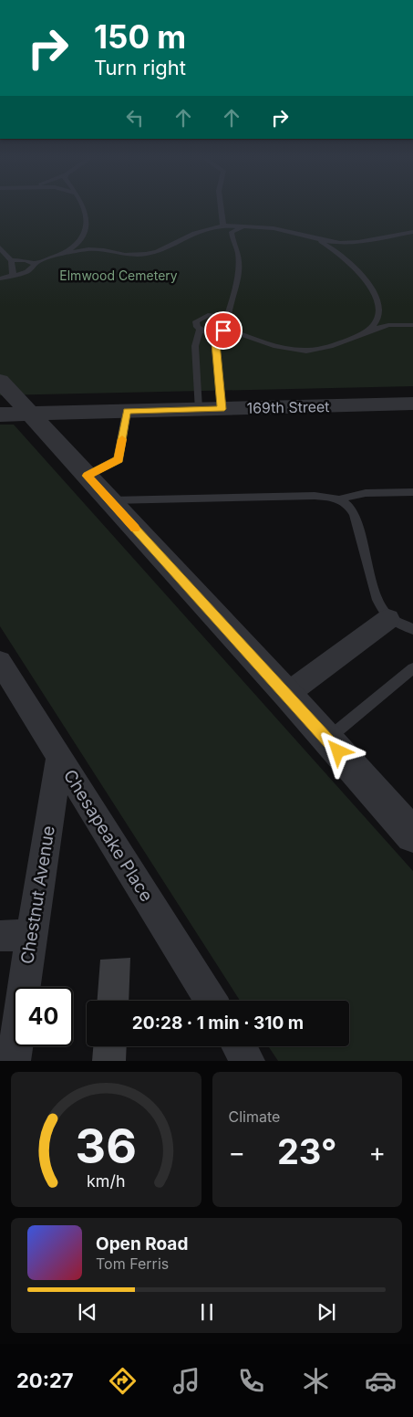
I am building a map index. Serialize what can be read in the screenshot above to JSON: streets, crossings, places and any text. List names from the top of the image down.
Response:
{
  "streets": {
    "street": ["169th Street", "Chesapeake Place", "Chestnut Avenue"]
  },
  "crossings": [
    ["Chesapeake Place", "Chestnut Avenue"]
  ],
  "parks": ["Elmwood Cemetery"],
  "page": {
    "turn": ["150 m", "Turn right"],
    "limit": "40",
    "trip": "20:28 · 1 min · 310 m",
    "tile": "Climate",
    "heat": ["−", "23°", "+"],
    "song": ["Open Road", "Tom Ferris"],
    "tabs": "20:27",
    "gauge": ["36", "km/h"]
  }
}
